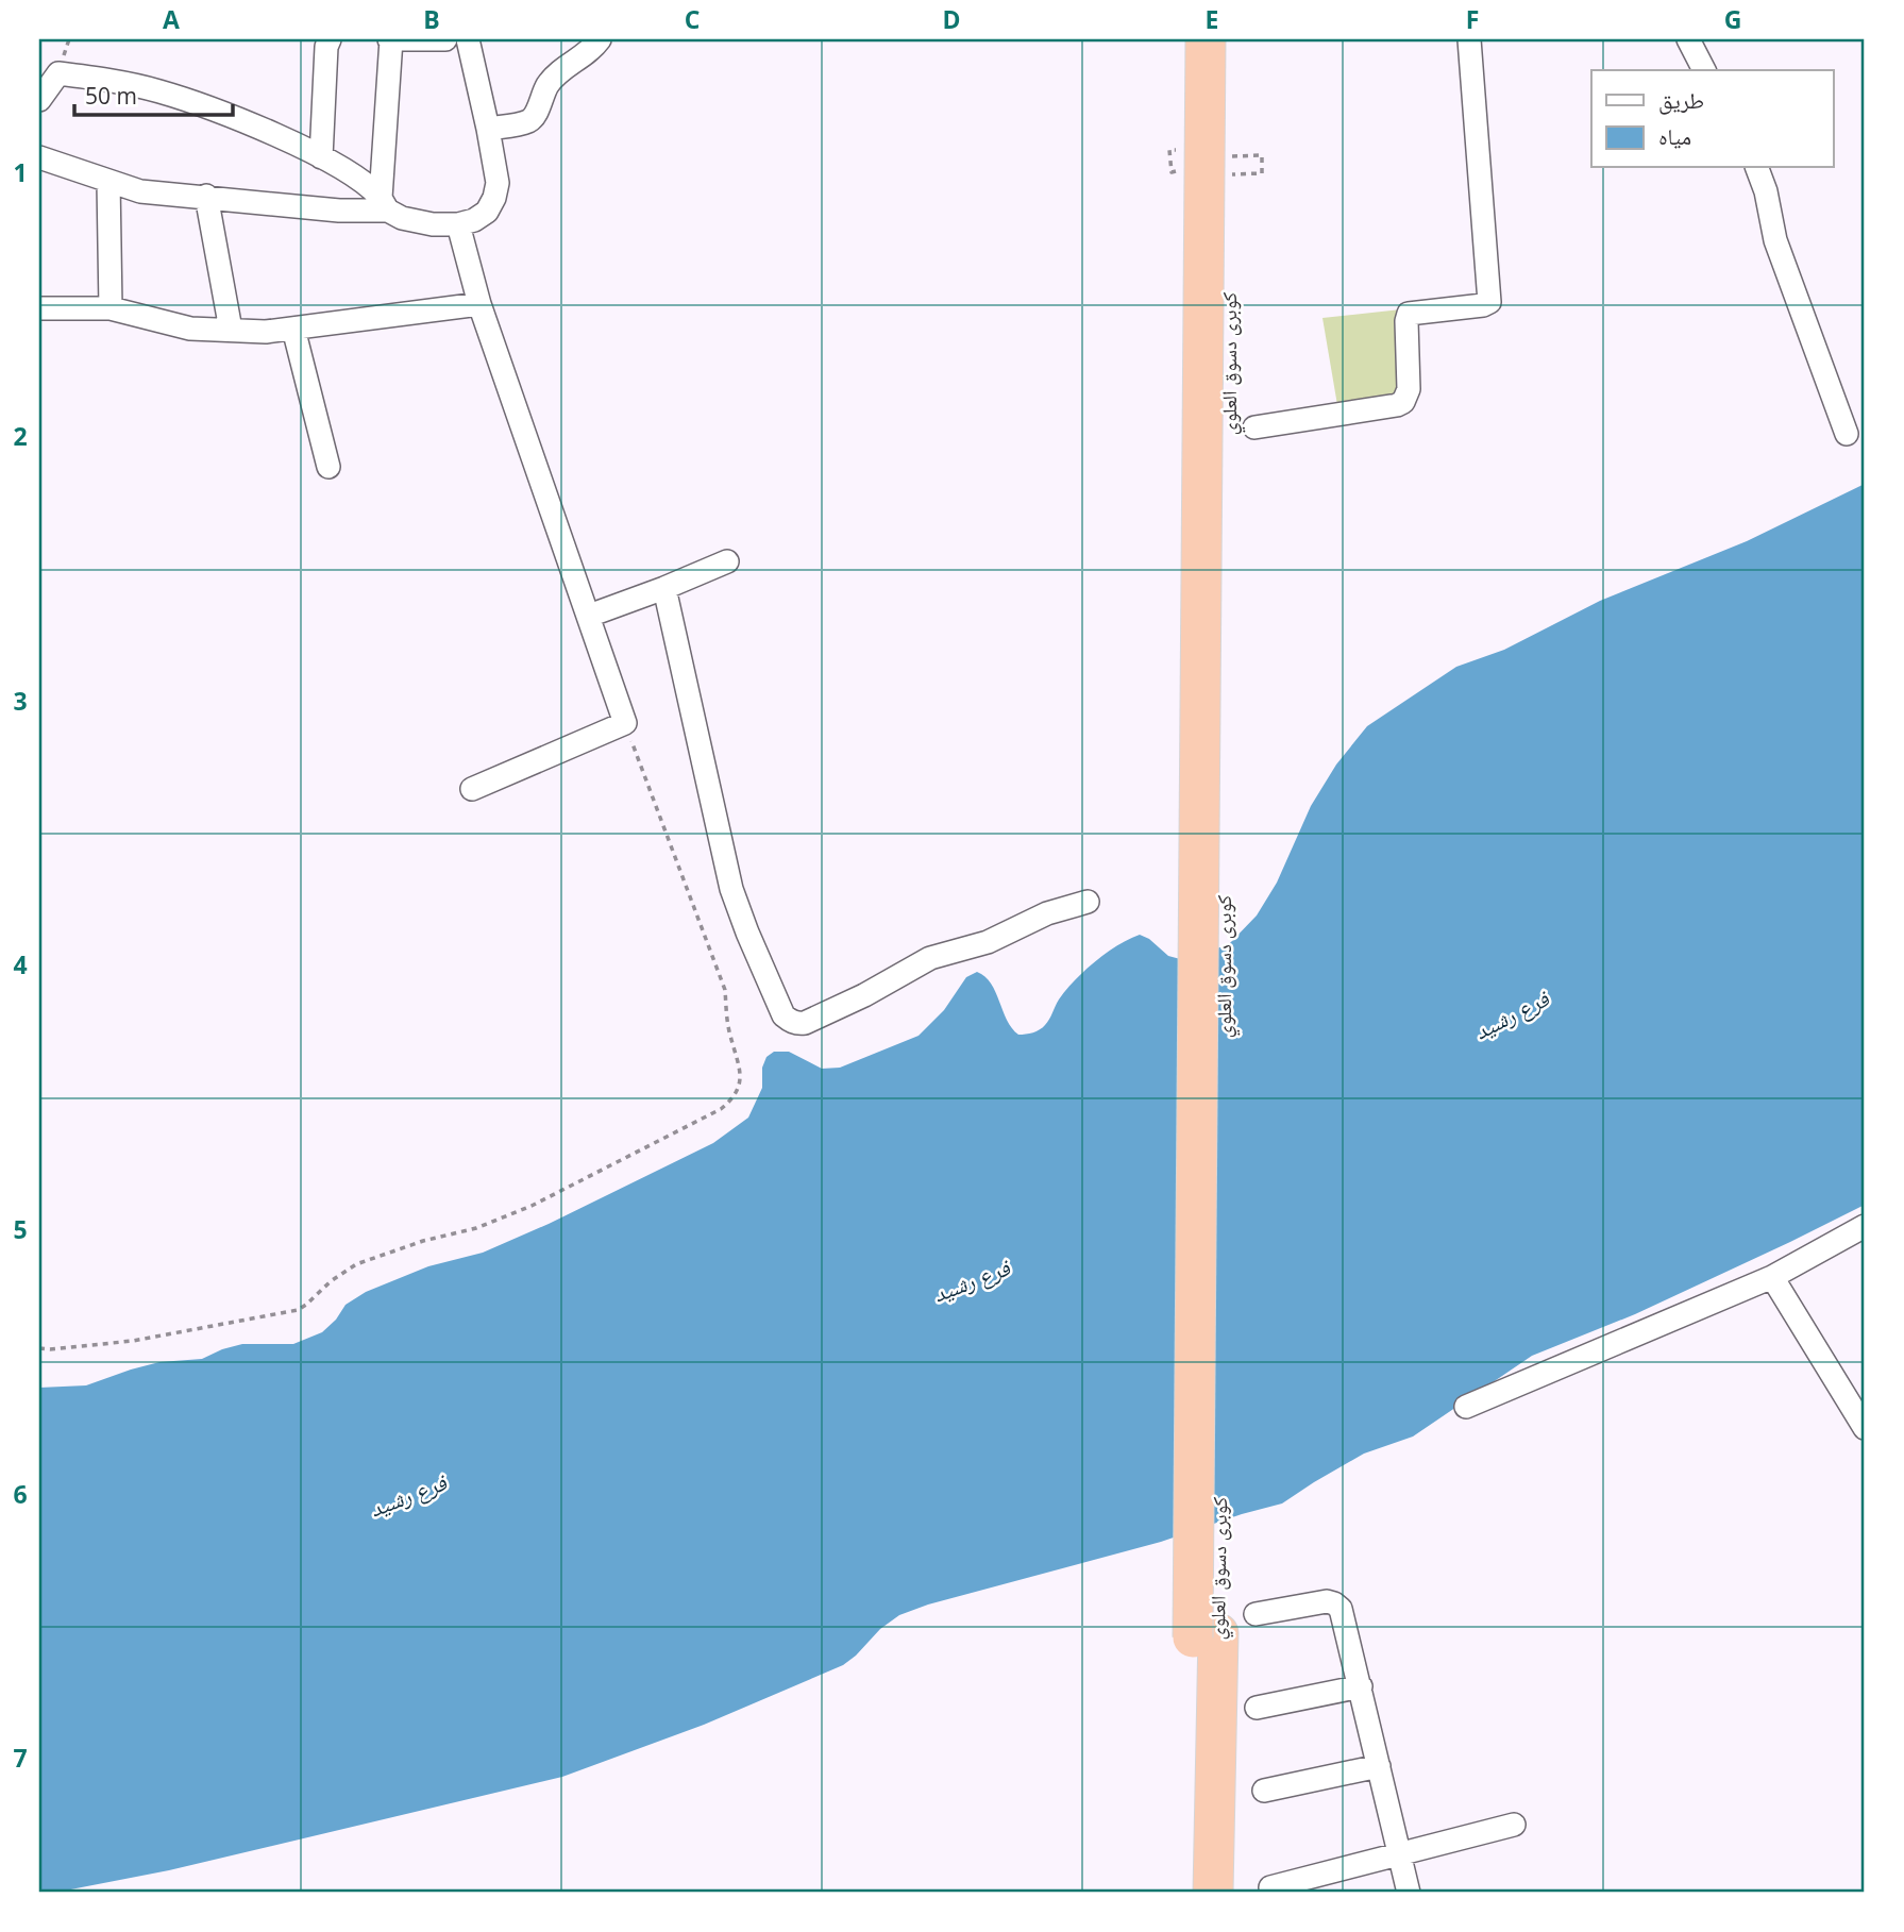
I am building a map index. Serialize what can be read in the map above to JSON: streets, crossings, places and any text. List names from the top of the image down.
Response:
{
  "streets": {
    "highway": ["كوبرى دسوق العلوي"]
  },
  "water": ["فرع رشيد"],
  "legend": ["طريق", "مياه"],
  "scale_bar": "50 m",
  "grid": {
    "columns": [
      "A",
      "B",
      "C",
      "D",
      "E",
      "F",
      "G"
    ],
    "rows": [
      "1",
      "2",
      "3",
      "4",
      "5",
      "6",
      "7"
    ]
  }
}
